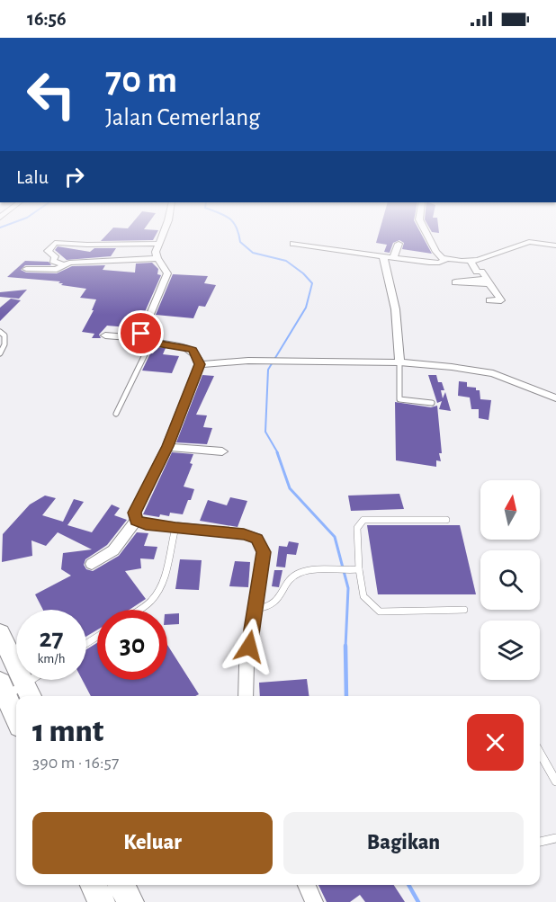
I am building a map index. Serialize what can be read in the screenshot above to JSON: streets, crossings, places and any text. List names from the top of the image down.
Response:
{
  "north": "top",
  "page": {
    "status": "16:56",
    "turn": ["70 m", "Jalan Cemerlang"],
    "then": "Lalu",
    "speed": "27 km/h",
    "limit": "30",
    "heading": ["1 mnt", "390 m · 16:57"],
    "buttons": ["Keluar", "Bagikan"]
  }
}
